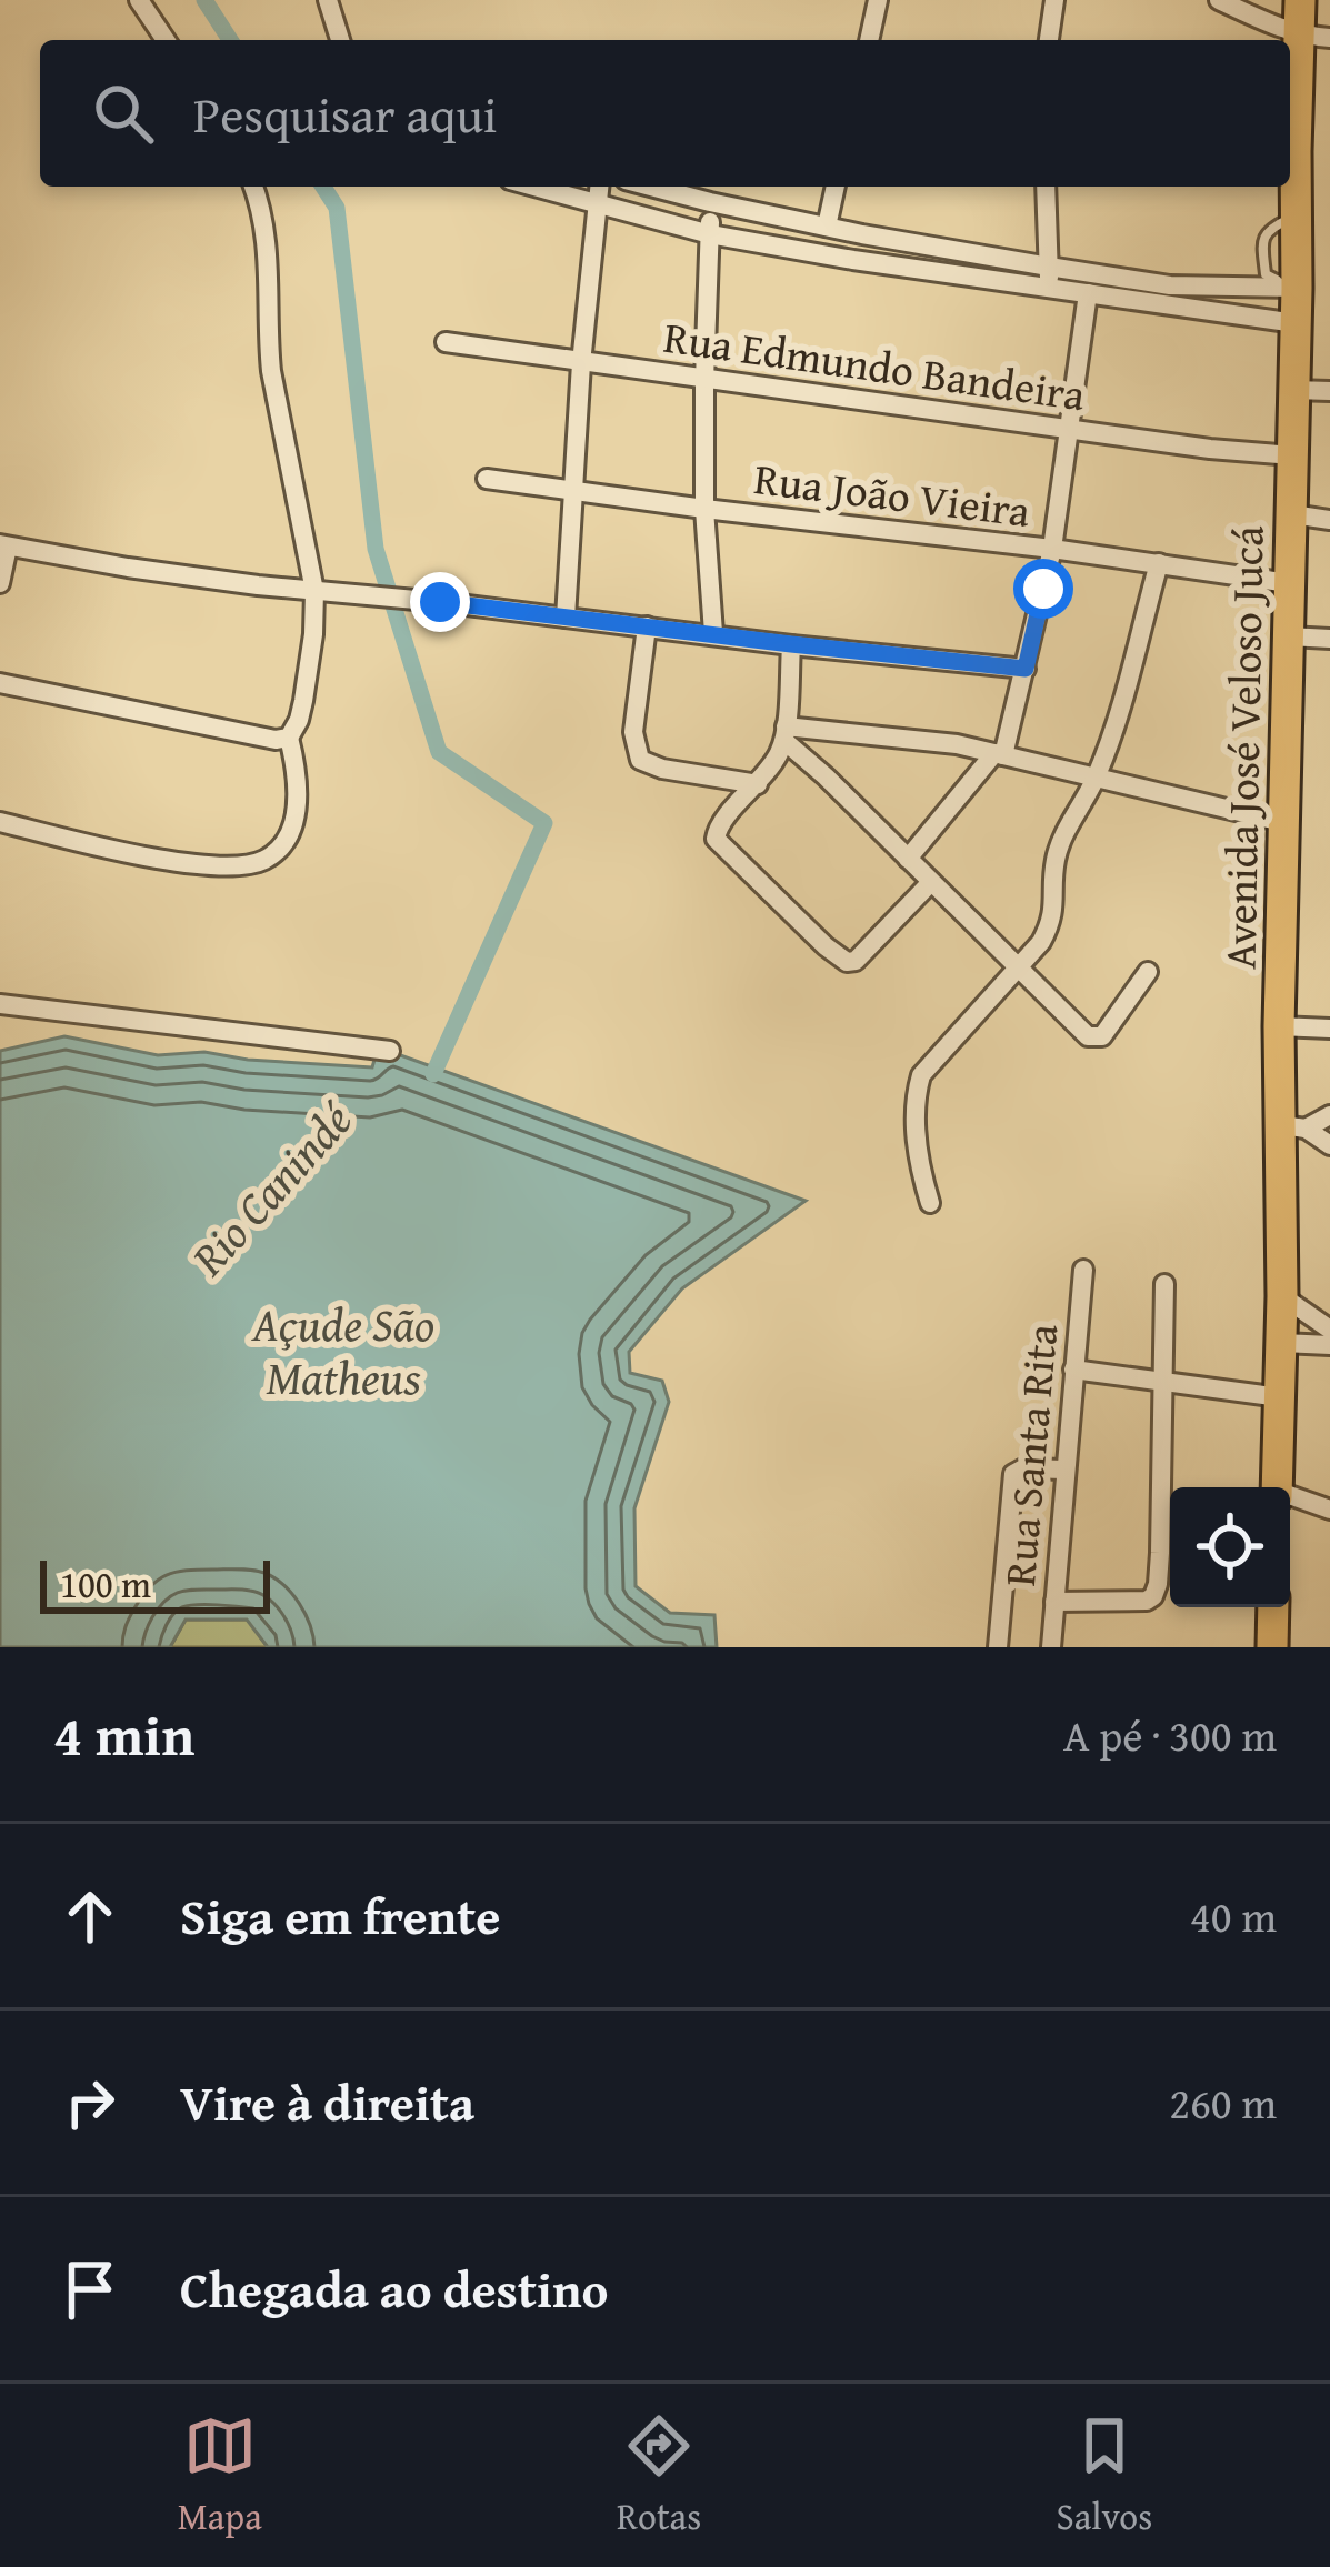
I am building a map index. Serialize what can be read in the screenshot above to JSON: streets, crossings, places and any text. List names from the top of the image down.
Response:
{
  "streets": {
    "main road": ["Avenida José Veloso Jucá"],
    "street": ["Rua Edmundo Bandeira", "Rua João Vieira", "Rua Santa Rita"]
  },
  "crossings": [
    ["Rua Edmundo Bandeira", "Avenida José Veloso Jucá"],
    ["Rua João Vieira", "Avenida José Veloso Jucá"]
  ],
  "water": ["Rio Canindé", "Açude São Matheus"],
  "scale_bar": "100 m",
  "page": {
    "search": "Pesquisar aqui",
    "scale": "100 m",
    "heading": ["4 min", "A pé · 300 m"],
    "list": [
      ["Siga em frente", "40 m"],
      ["Vire à direita", "260 m"],
      "Chegada ao destino"
    ],
    "nav": ["Mapa", "Rotas", "Salvos"]
  }
}
